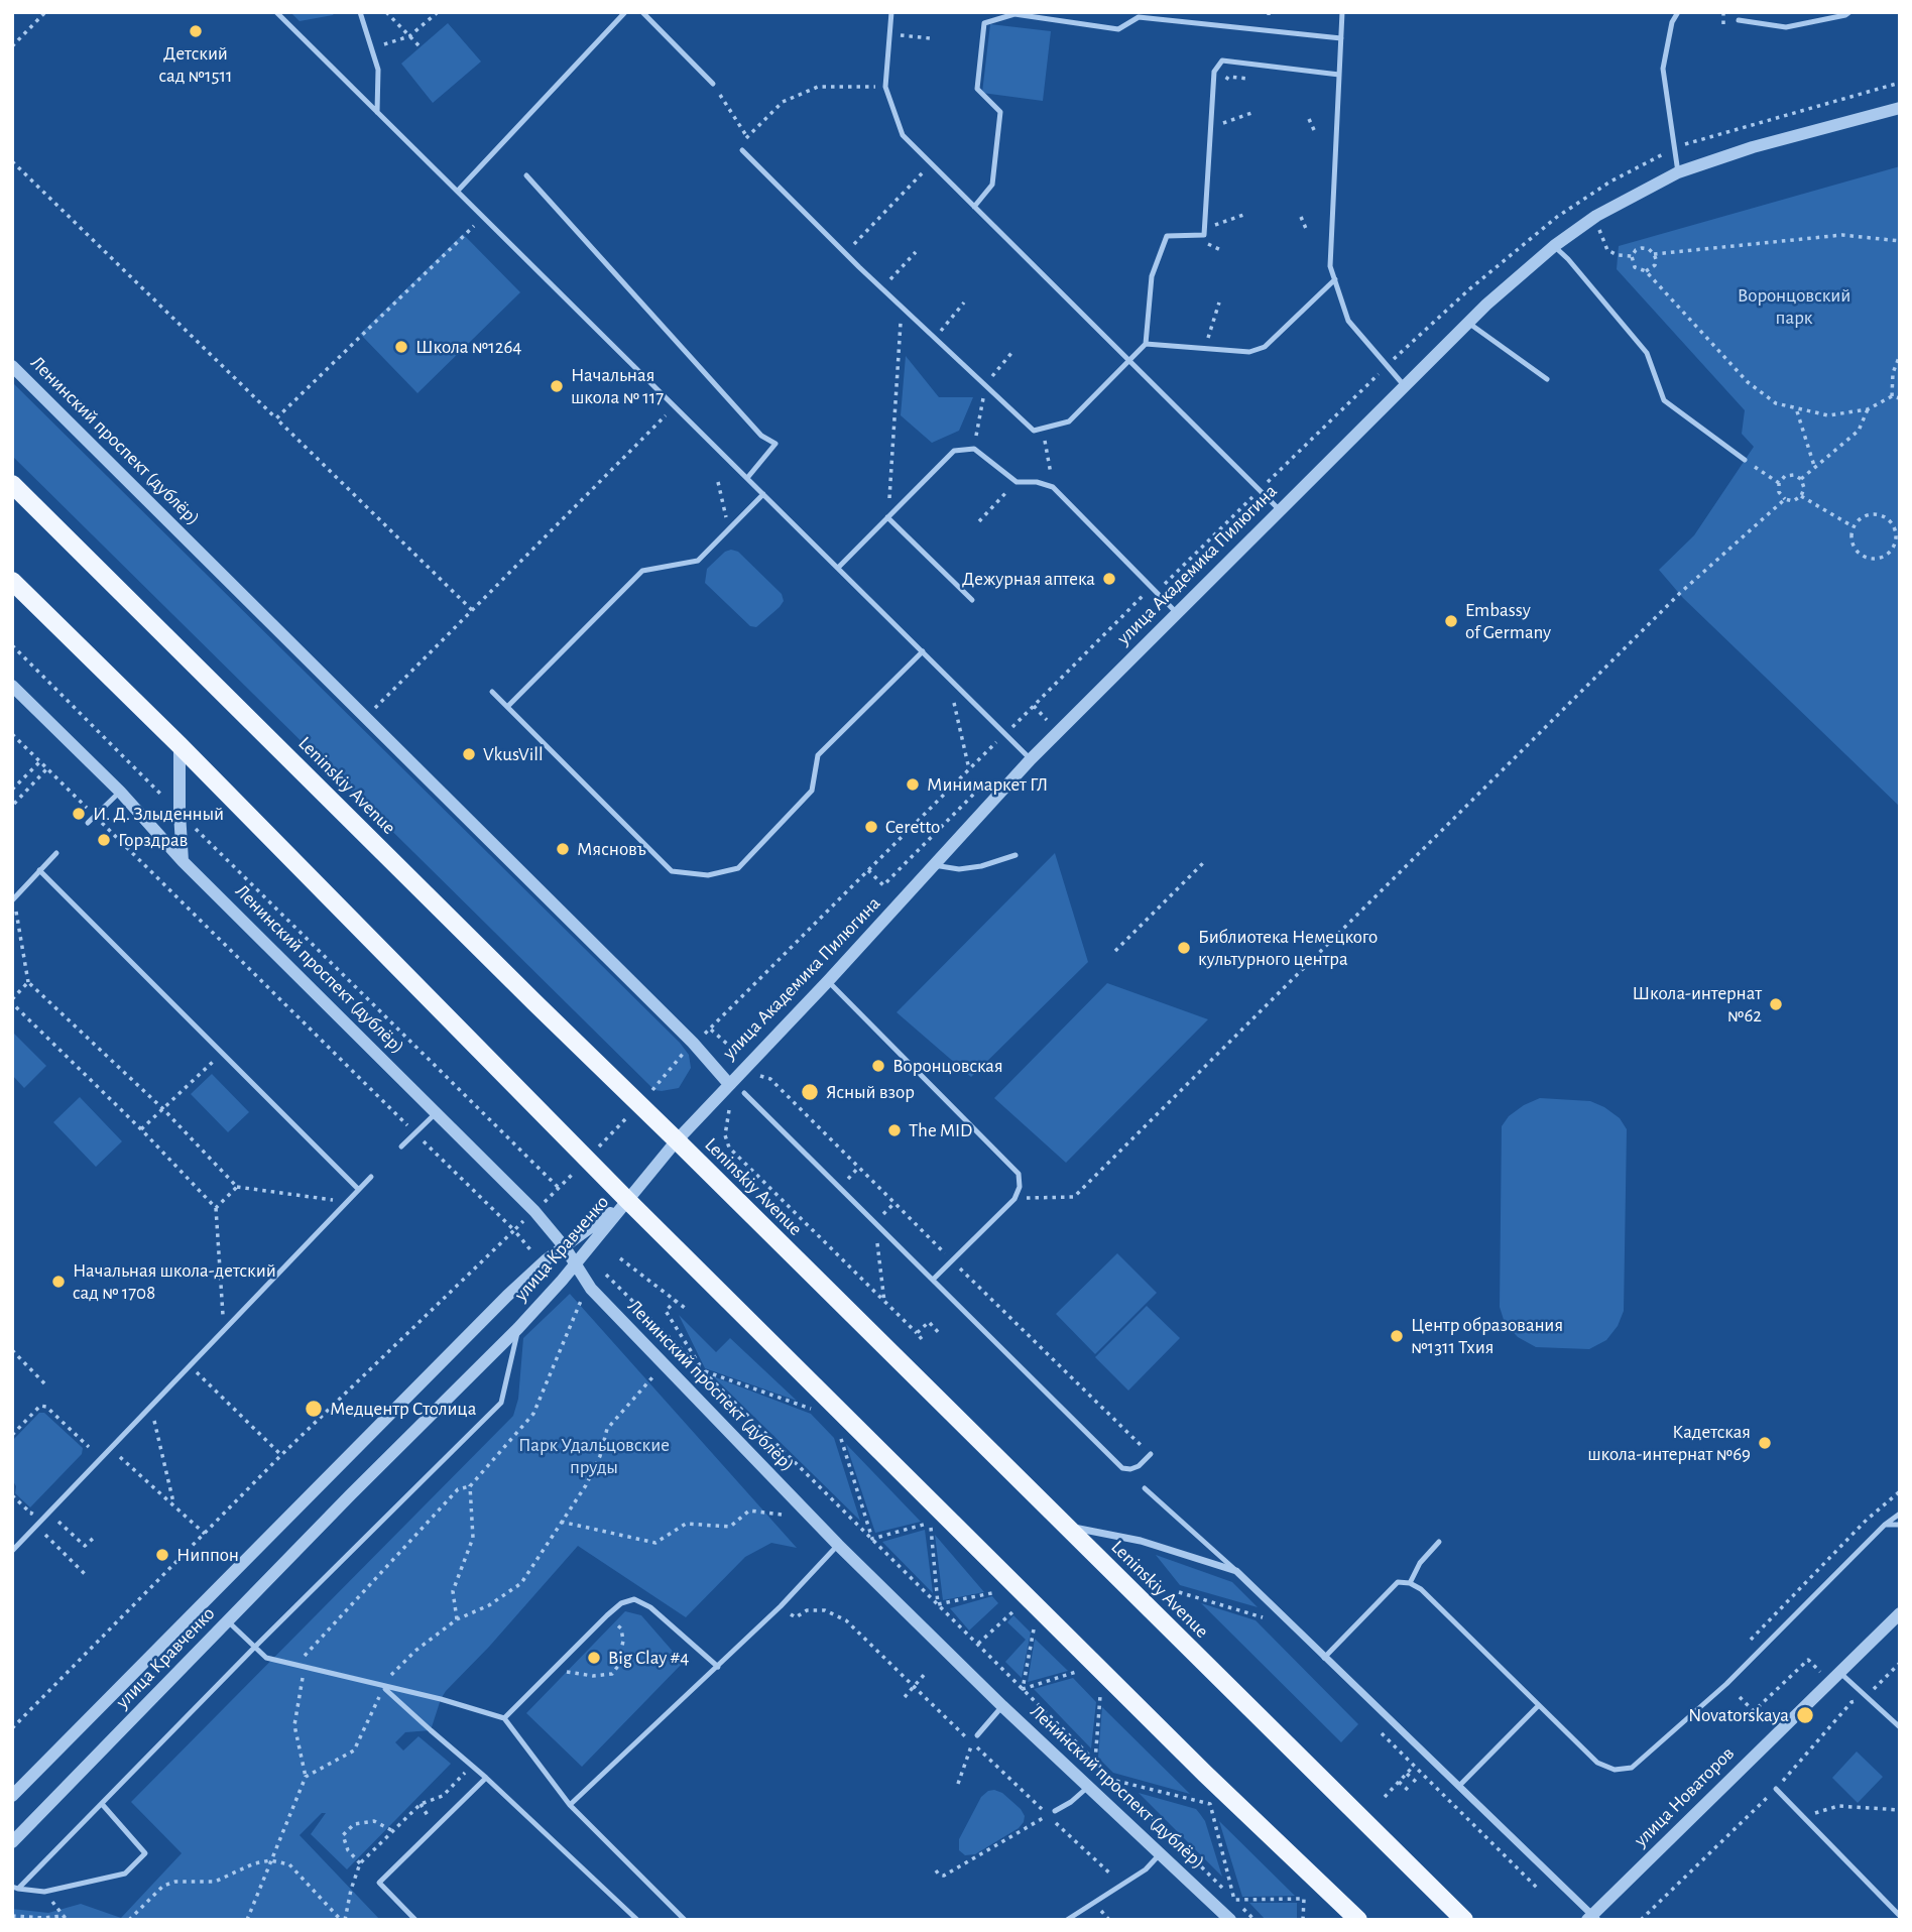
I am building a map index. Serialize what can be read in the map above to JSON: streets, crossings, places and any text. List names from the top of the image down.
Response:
{
  "streets": {
    "main road": ["Leninskiy Avenue"],
    "street": [
      "Ленинский проспект (дублёр)",
      "улица Академика Пилюгина",
      "улица Кравченко",
      "улица Новаторов"
    ]
  },
  "crossings": [
    ["Ленинский проспект (дублёр)", "улица Академика Пилюгина"],
    ["Ленинский проспект (дублёр)", "улица Кравченко"],
    ["улица Академика Пилюгина", "Leninskiy Avenue"],
    ["улица Академика Пилюгина", "улица Кравченко"]
  ],
  "parks": ["Воронцовский парк", "Парк Удальцовские пруды"],
  "places": [
    "Детский сад №1511",
    "Школа №1264",
    "Начальная школа № 117",
    "Дежурная аптека",
    "Embassy of Germany",
    "VkusVill",
    "Минимаркет ГЛ",
    "И. Д. Злыденный",
    "Ceretto",
    "Горздрав",
    "Мясновъ",
    "Библиотека Немецкого культурного центра",
    "Школа-интернат №62",
    "Воронцовская",
    "Ясный взор",
    "The MID",
    "Начальная школа-детский сад № 1708",
    "Центр образования №1311 Тхия",
    "Медцентр Столица",
    "Кадетская школа-интернат №69",
    "Ниппон",
    "Big Clay #4",
    "Novatorskaya"
  ]
}
